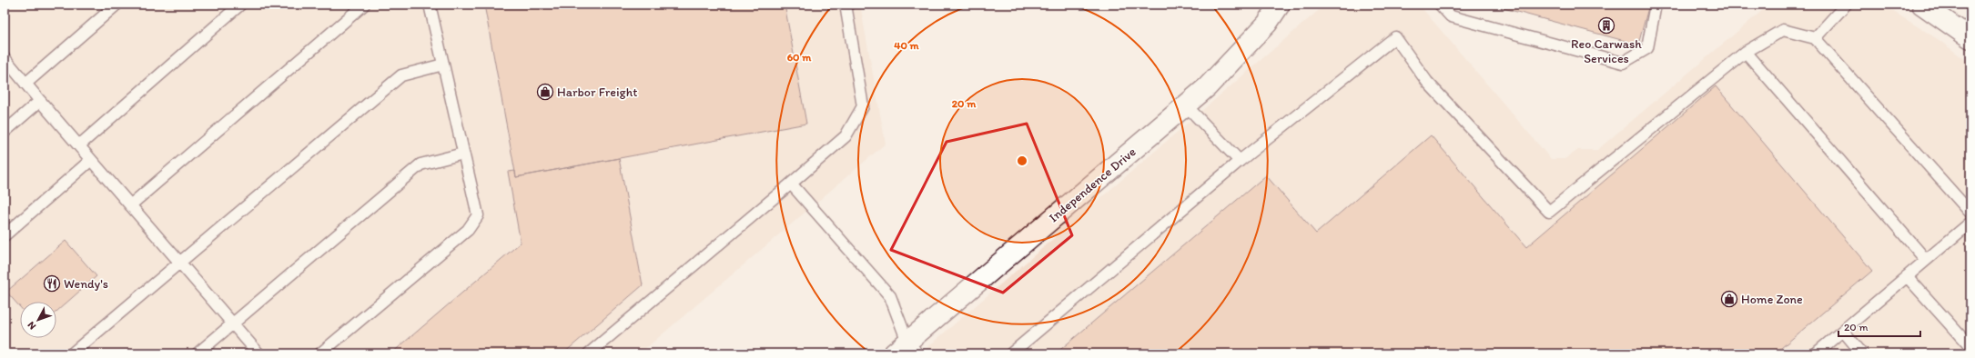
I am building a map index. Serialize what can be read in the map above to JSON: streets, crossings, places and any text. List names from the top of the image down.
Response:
{
  "streets": {
    "street": ["Independence Drive"]
  },
  "places": {
    "building": ["Reo Carwash Services"],
    "shop": ["Harbor Freight", "Home Zone"],
    "restaurant": ["Wendy's"]
  },
  "scale_bar": "20 m",
  "north": "bottom left",
  "rings": ["40 m", "60 m", "20 m"]
}
